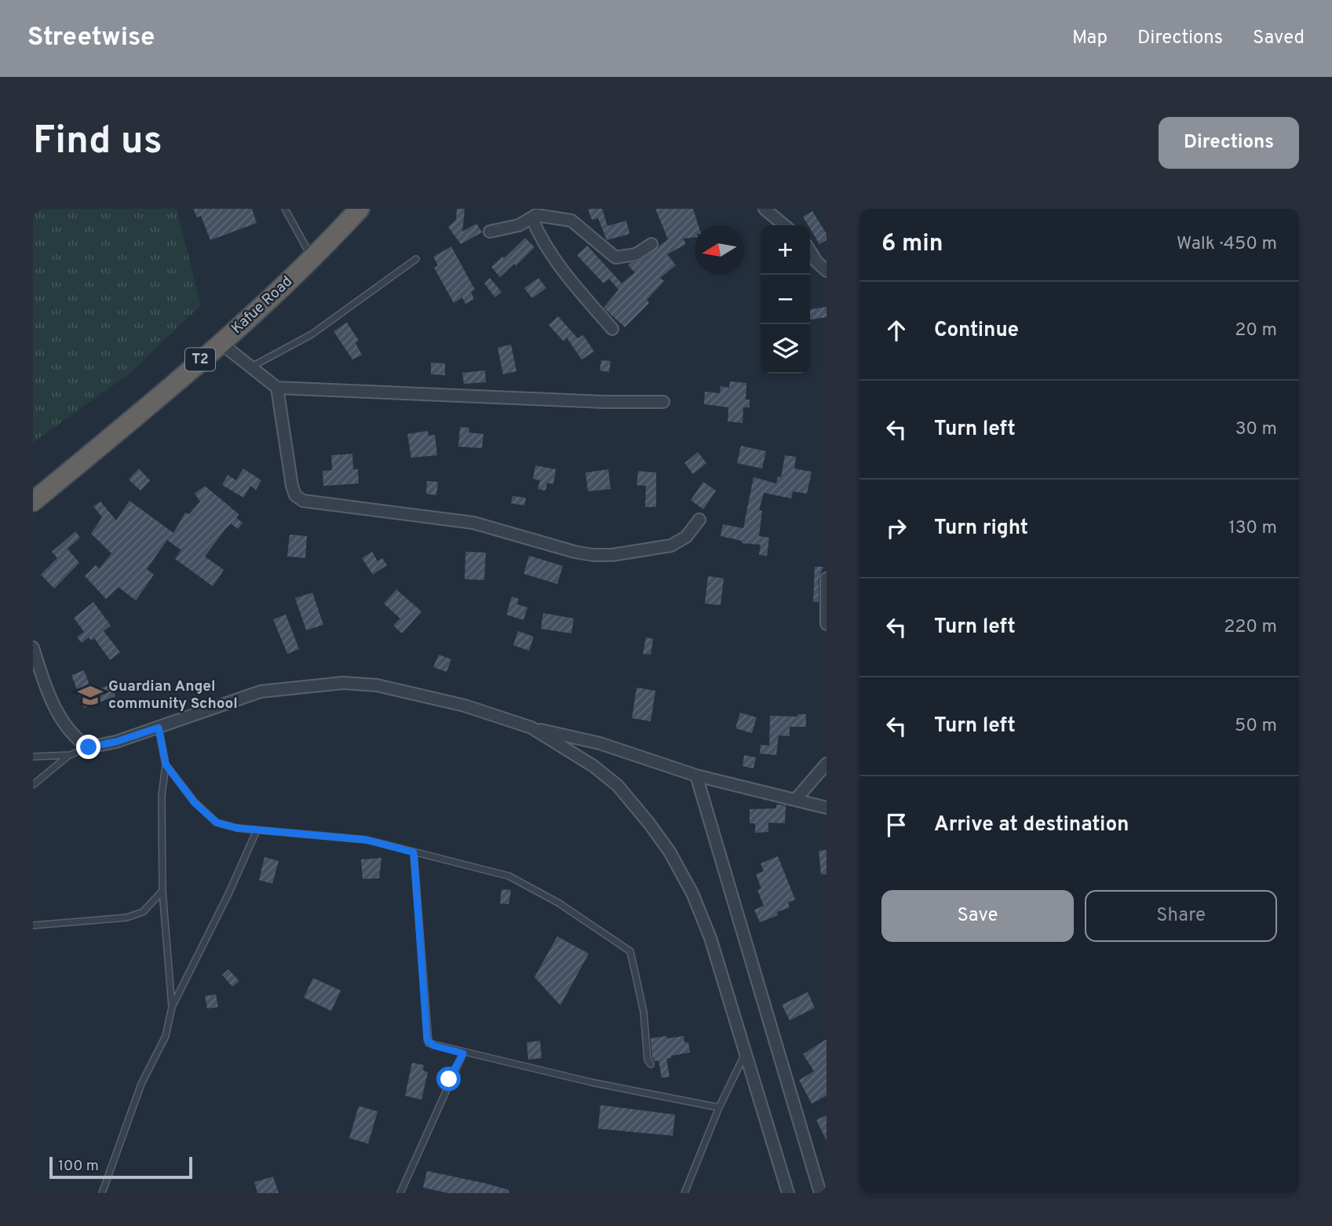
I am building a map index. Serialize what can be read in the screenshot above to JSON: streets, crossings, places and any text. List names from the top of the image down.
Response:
{
  "streets": {
    "highway": ["Kafue Road", "T2"]
  },
  "places": {
    "school or university": ["Guardian Angel community School"]
  },
  "scale_bar": "100 m",
  "north": "left",
  "page": {
    "header": "Streetwise",
    "nav": ["Map", "Directions", "Saved"],
    "buttons": [
      "Directions",
      ["Save", "Share"]
    ],
    "title": "Find us",
    "heading": ["6 min", "Walk · 450 m"],
    "map_buttons": ["+", "−"],
    "list": [
      ["Continue", "20 m"],
      ["Turn left", "30 m"],
      ["Turn right", "130 m"],
      ["Turn left", "220 m"],
      ["Turn left", "50 m"],
      "Arrive at destination"
    ],
    "scale": "100 m"
  }
}
